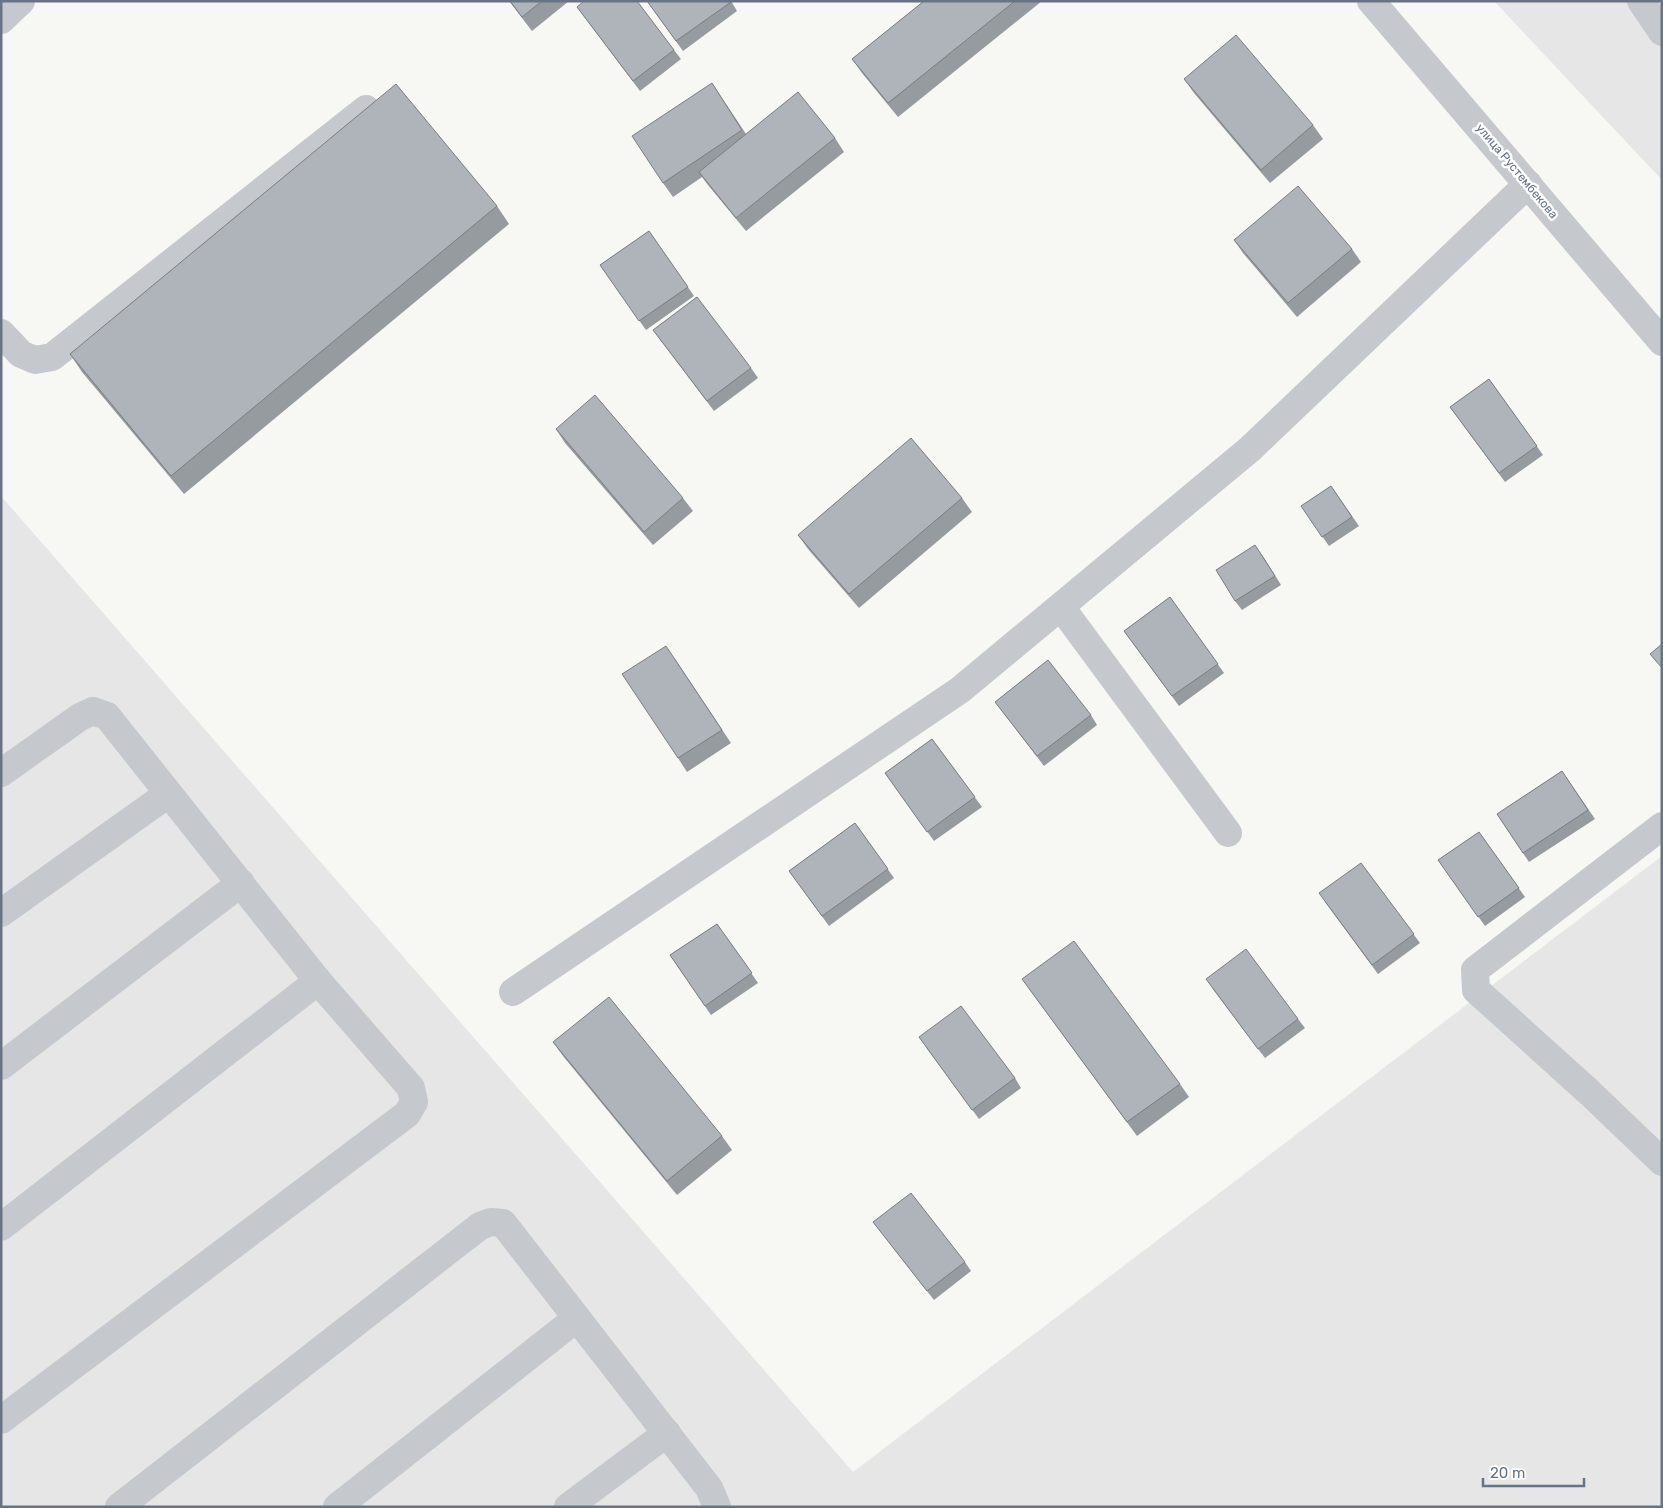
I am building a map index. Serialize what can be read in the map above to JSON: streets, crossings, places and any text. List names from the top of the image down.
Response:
{
  "streets": {
    "street": ["улица Рустембекова"]
  },
  "scale_bar": "20 m"
}
